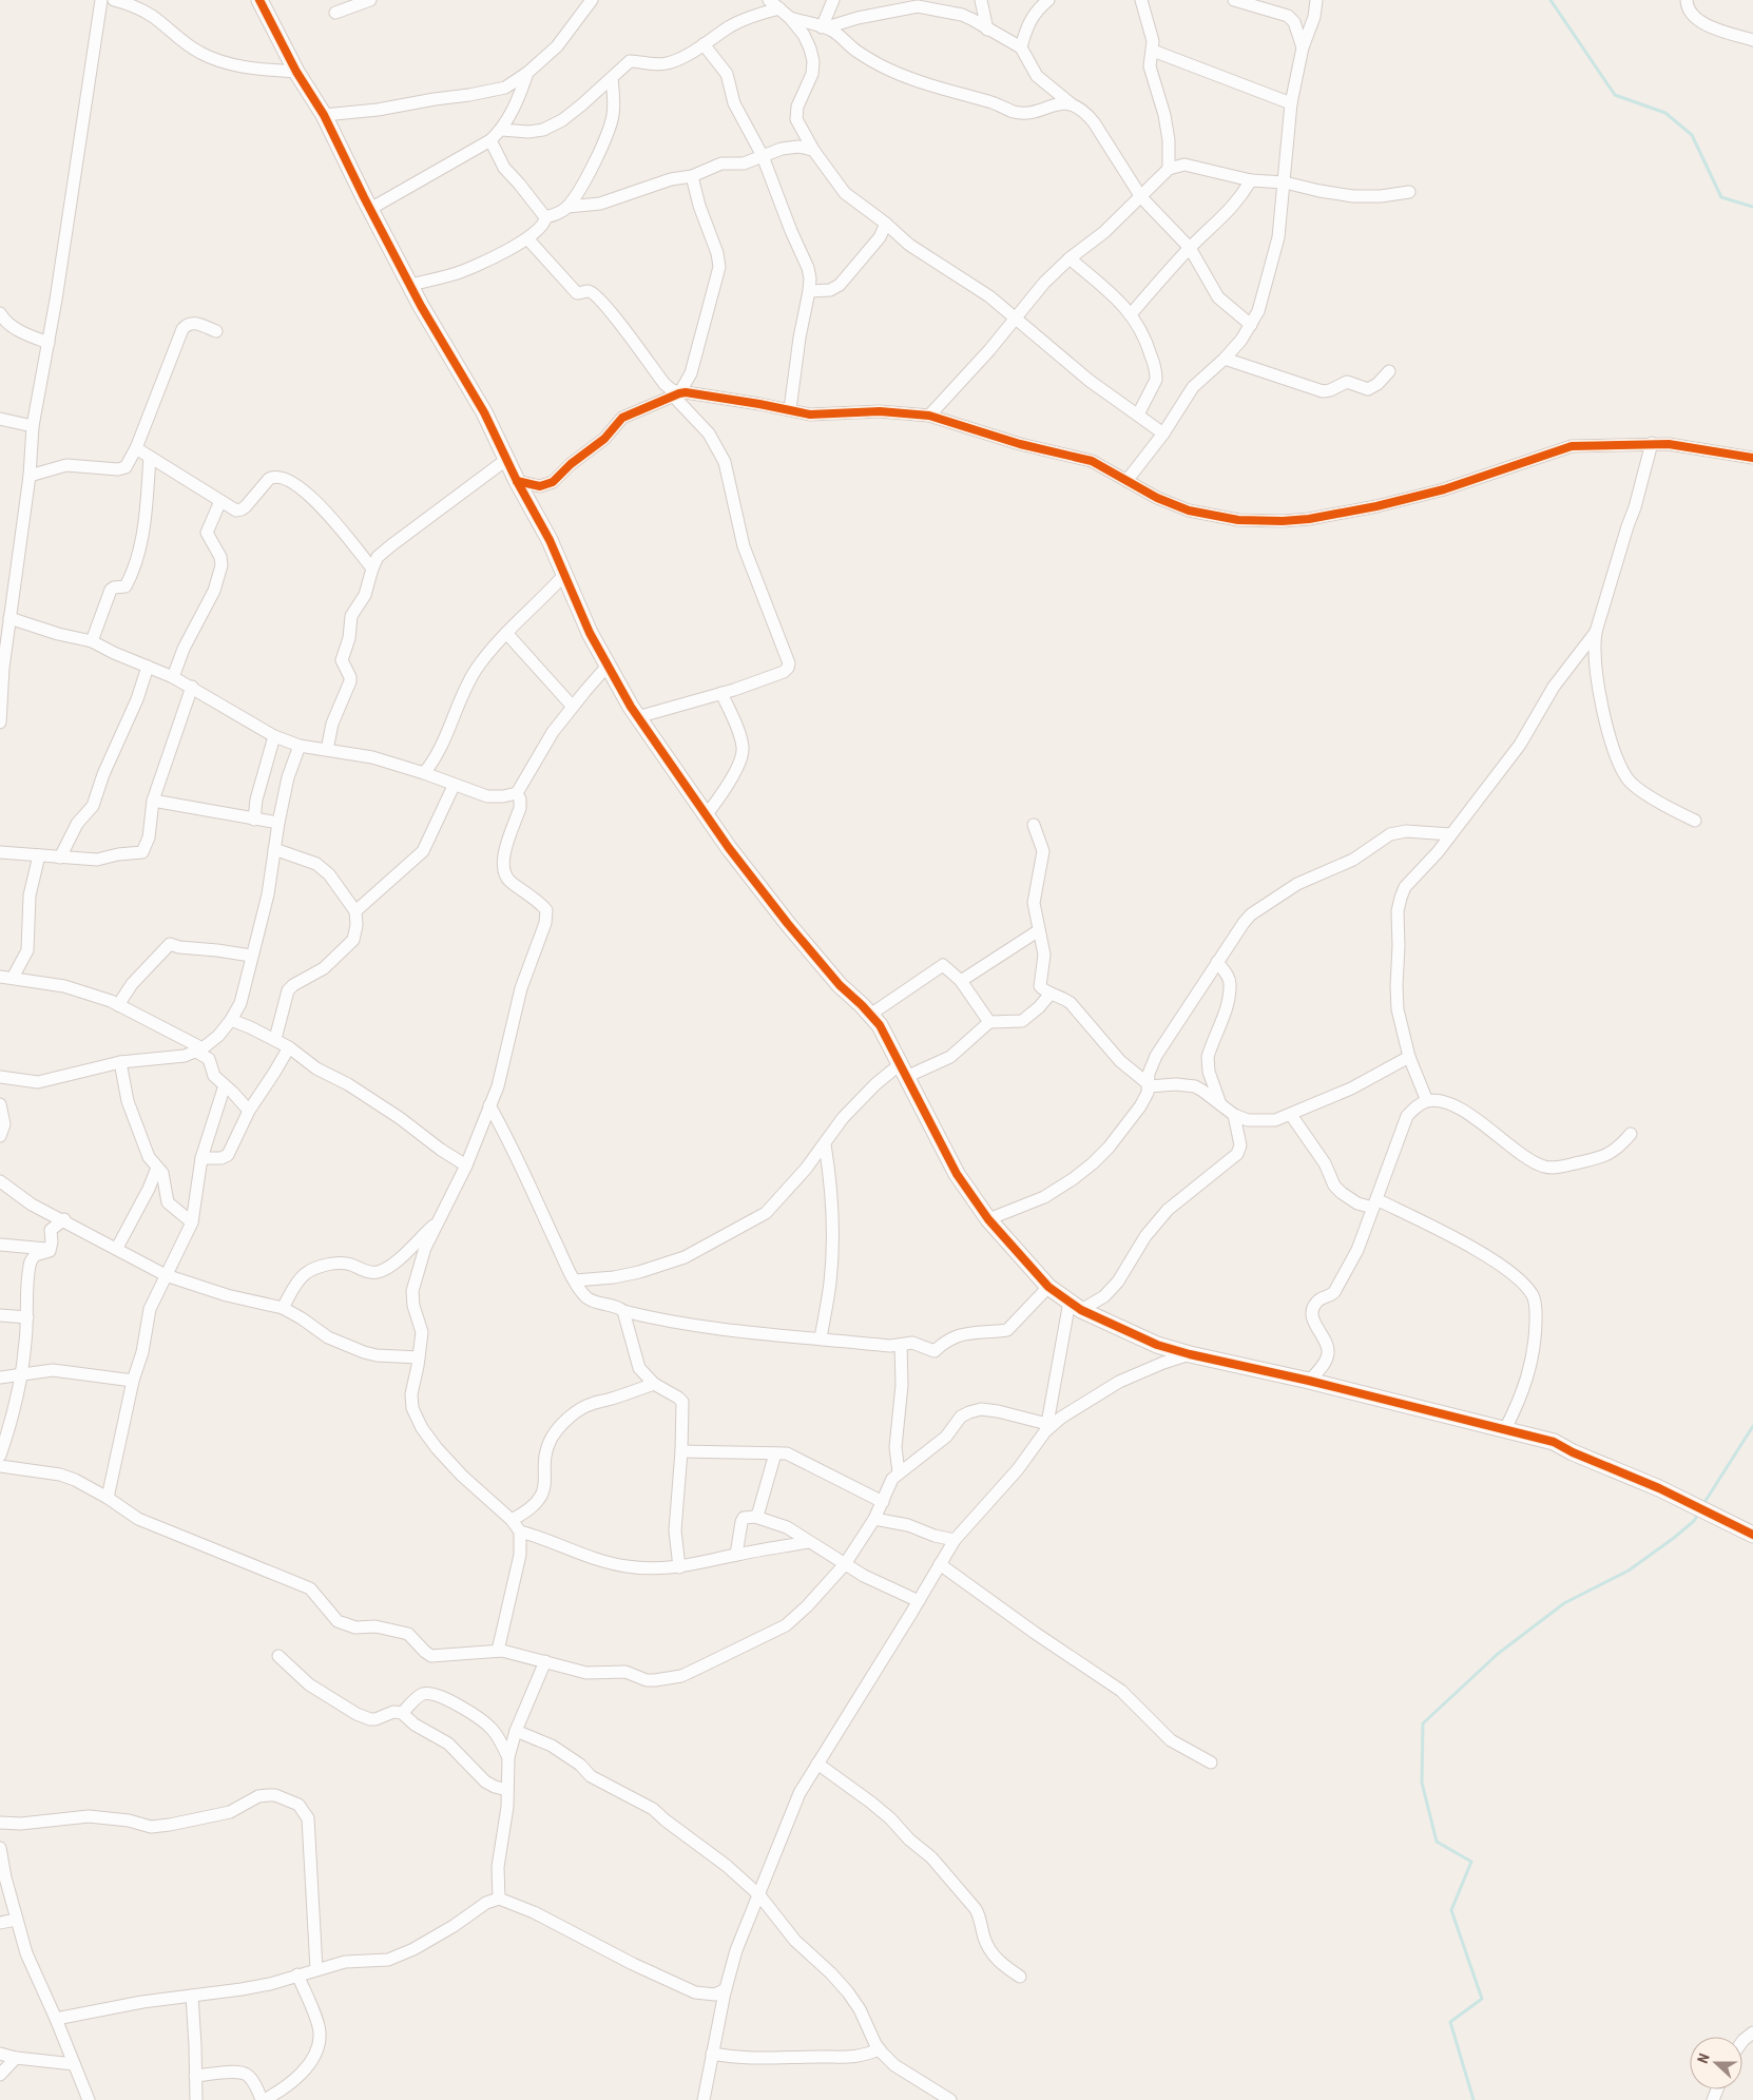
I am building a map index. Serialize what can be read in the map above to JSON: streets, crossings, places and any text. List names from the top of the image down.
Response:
{
  "north": "left"
}
